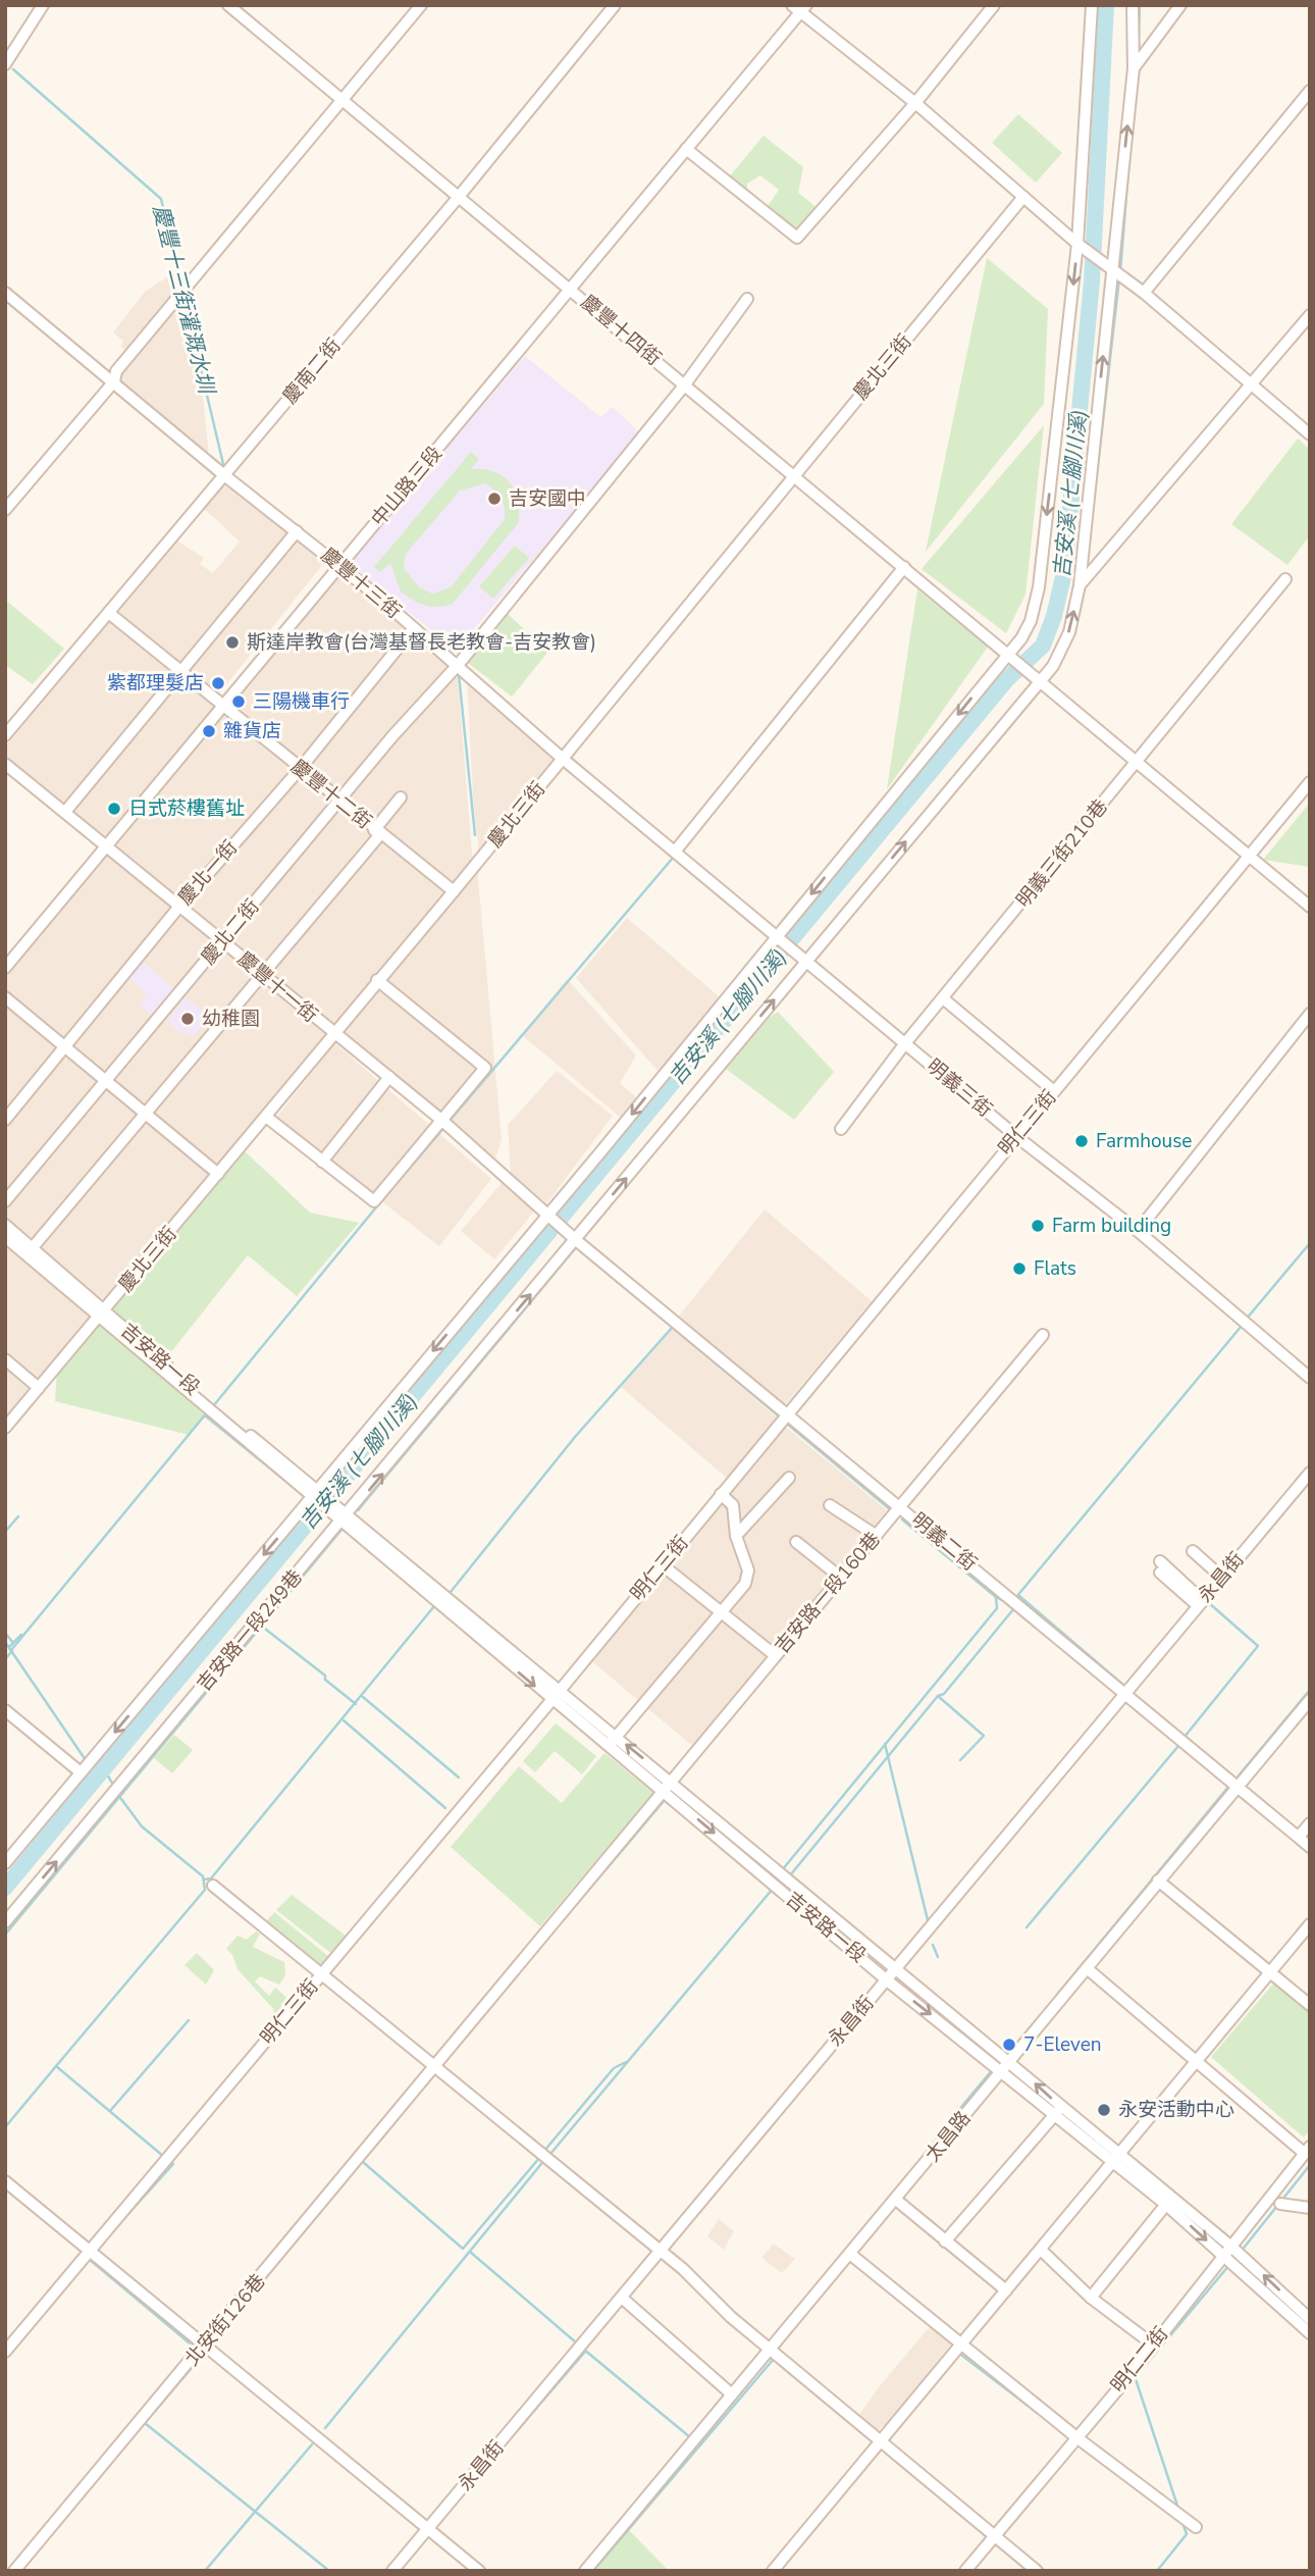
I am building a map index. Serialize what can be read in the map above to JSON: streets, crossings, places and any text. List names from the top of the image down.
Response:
{
  "streets": {
    "street": [
      "慶豐十四街",
      "慶北三街",
      "慶南二街",
      "中山路三段",
      "慶豐十三街",
      "慶豐十二街",
      "明義三街210巷",
      "慶北一街",
      "慶北二街",
      "慶豐十一街",
      "明義三街",
      "明仁三街",
      "吉安路一段",
      "明義二街",
      "永昌街",
      "吉安路一段160巷",
      "吉安路一段249巷",
      "太昌路",
      "北安街126巷",
      "明仁二街"
    ]
  },
  "crossings": [
    ["慶豐十四街", "慶北三街"],
    ["慶豐十四街", "慶南二街"],
    ["慶豐十四街", "中山路三段"],
    ["慶豐十四街", "明義三街210巷"],
    ["慶豐十四街", "慶北二街"],
    ["慶豐十四街", "明仁三街"],
    ["慶豐十四街", "吉安路一段249巷"],
    ["慶北三街", "慶豐十三街"],
    ["慶北三街", "慶豐十二街"],
    ["慶北三街", "慶豐十一街"],
    ["慶北三街", "吉安路一段"],
    ["慶南二街", "慶豐十三街"],
    ["慶南二街", "慶豐十二街"],
    ["中山路三段", "慶豐十三街"],
    ["中山路三段", "慶豐十二街"],
    ["中山路三段", "慶豐十一街"],
    ["慶豐十三街", "慶北一街"],
    ["慶豐十三街", "慶北二街"],
    ["慶豐十三街", "明義三街"],
    ["慶豐十三街", "吉安路一段249巷"],
    ["慶豐十二街", "慶北一街"],
    ["慶豐十二街", "慶北二街"],
    ["明義三街210巷", "明義三街"],
    ["慶北一街", "慶豐十一街"],
    ["慶北二街", "慶豐十一街"],
    ["慶豐十一街", "明義二街"],
    ["慶豐十一街", "吉安路一段249巷"],
    ["明義三街", "明仁三街"],
    ["明義三街", "吉安路一段249巷"],
    ["明仁三街", "吉安路一段"],
    ["明仁三街", "明義二街"],
    ["吉安路一段", "永昌街"],
    ["吉安路一段", "吉安路一段160巷"],
    ["吉安路一段", "吉安路一段249巷"],
    ["吉安路一段", "太昌路"],
    ["吉安路一段", "明仁二街"],
    ["明義二街", "永昌街"],
    ["明義二街", "吉安路一段160巷"],
    ["明義二街", "吉安路一段249巷"],
    ["明義二街", "太昌路"],
    ["吉安路一段160巷", "北安街126巷"]
  ],
  "water": ["慶豐十三街灌溉水圳", "吉安溪 (七腳川溪)"],
  "places": [
    "吉安國中",
    "斯達岸教會(台灣基督長老教會-吉安教會)",
    "紫都理髮店",
    "三陽機車行",
    "雜貨店",
    "日式菸樓舊址",
    "幼稚園",
    "Farmhouse",
    "Farm building",
    "Flats",
    "7-Eleven",
    "永安活動中心"
  ]
}
